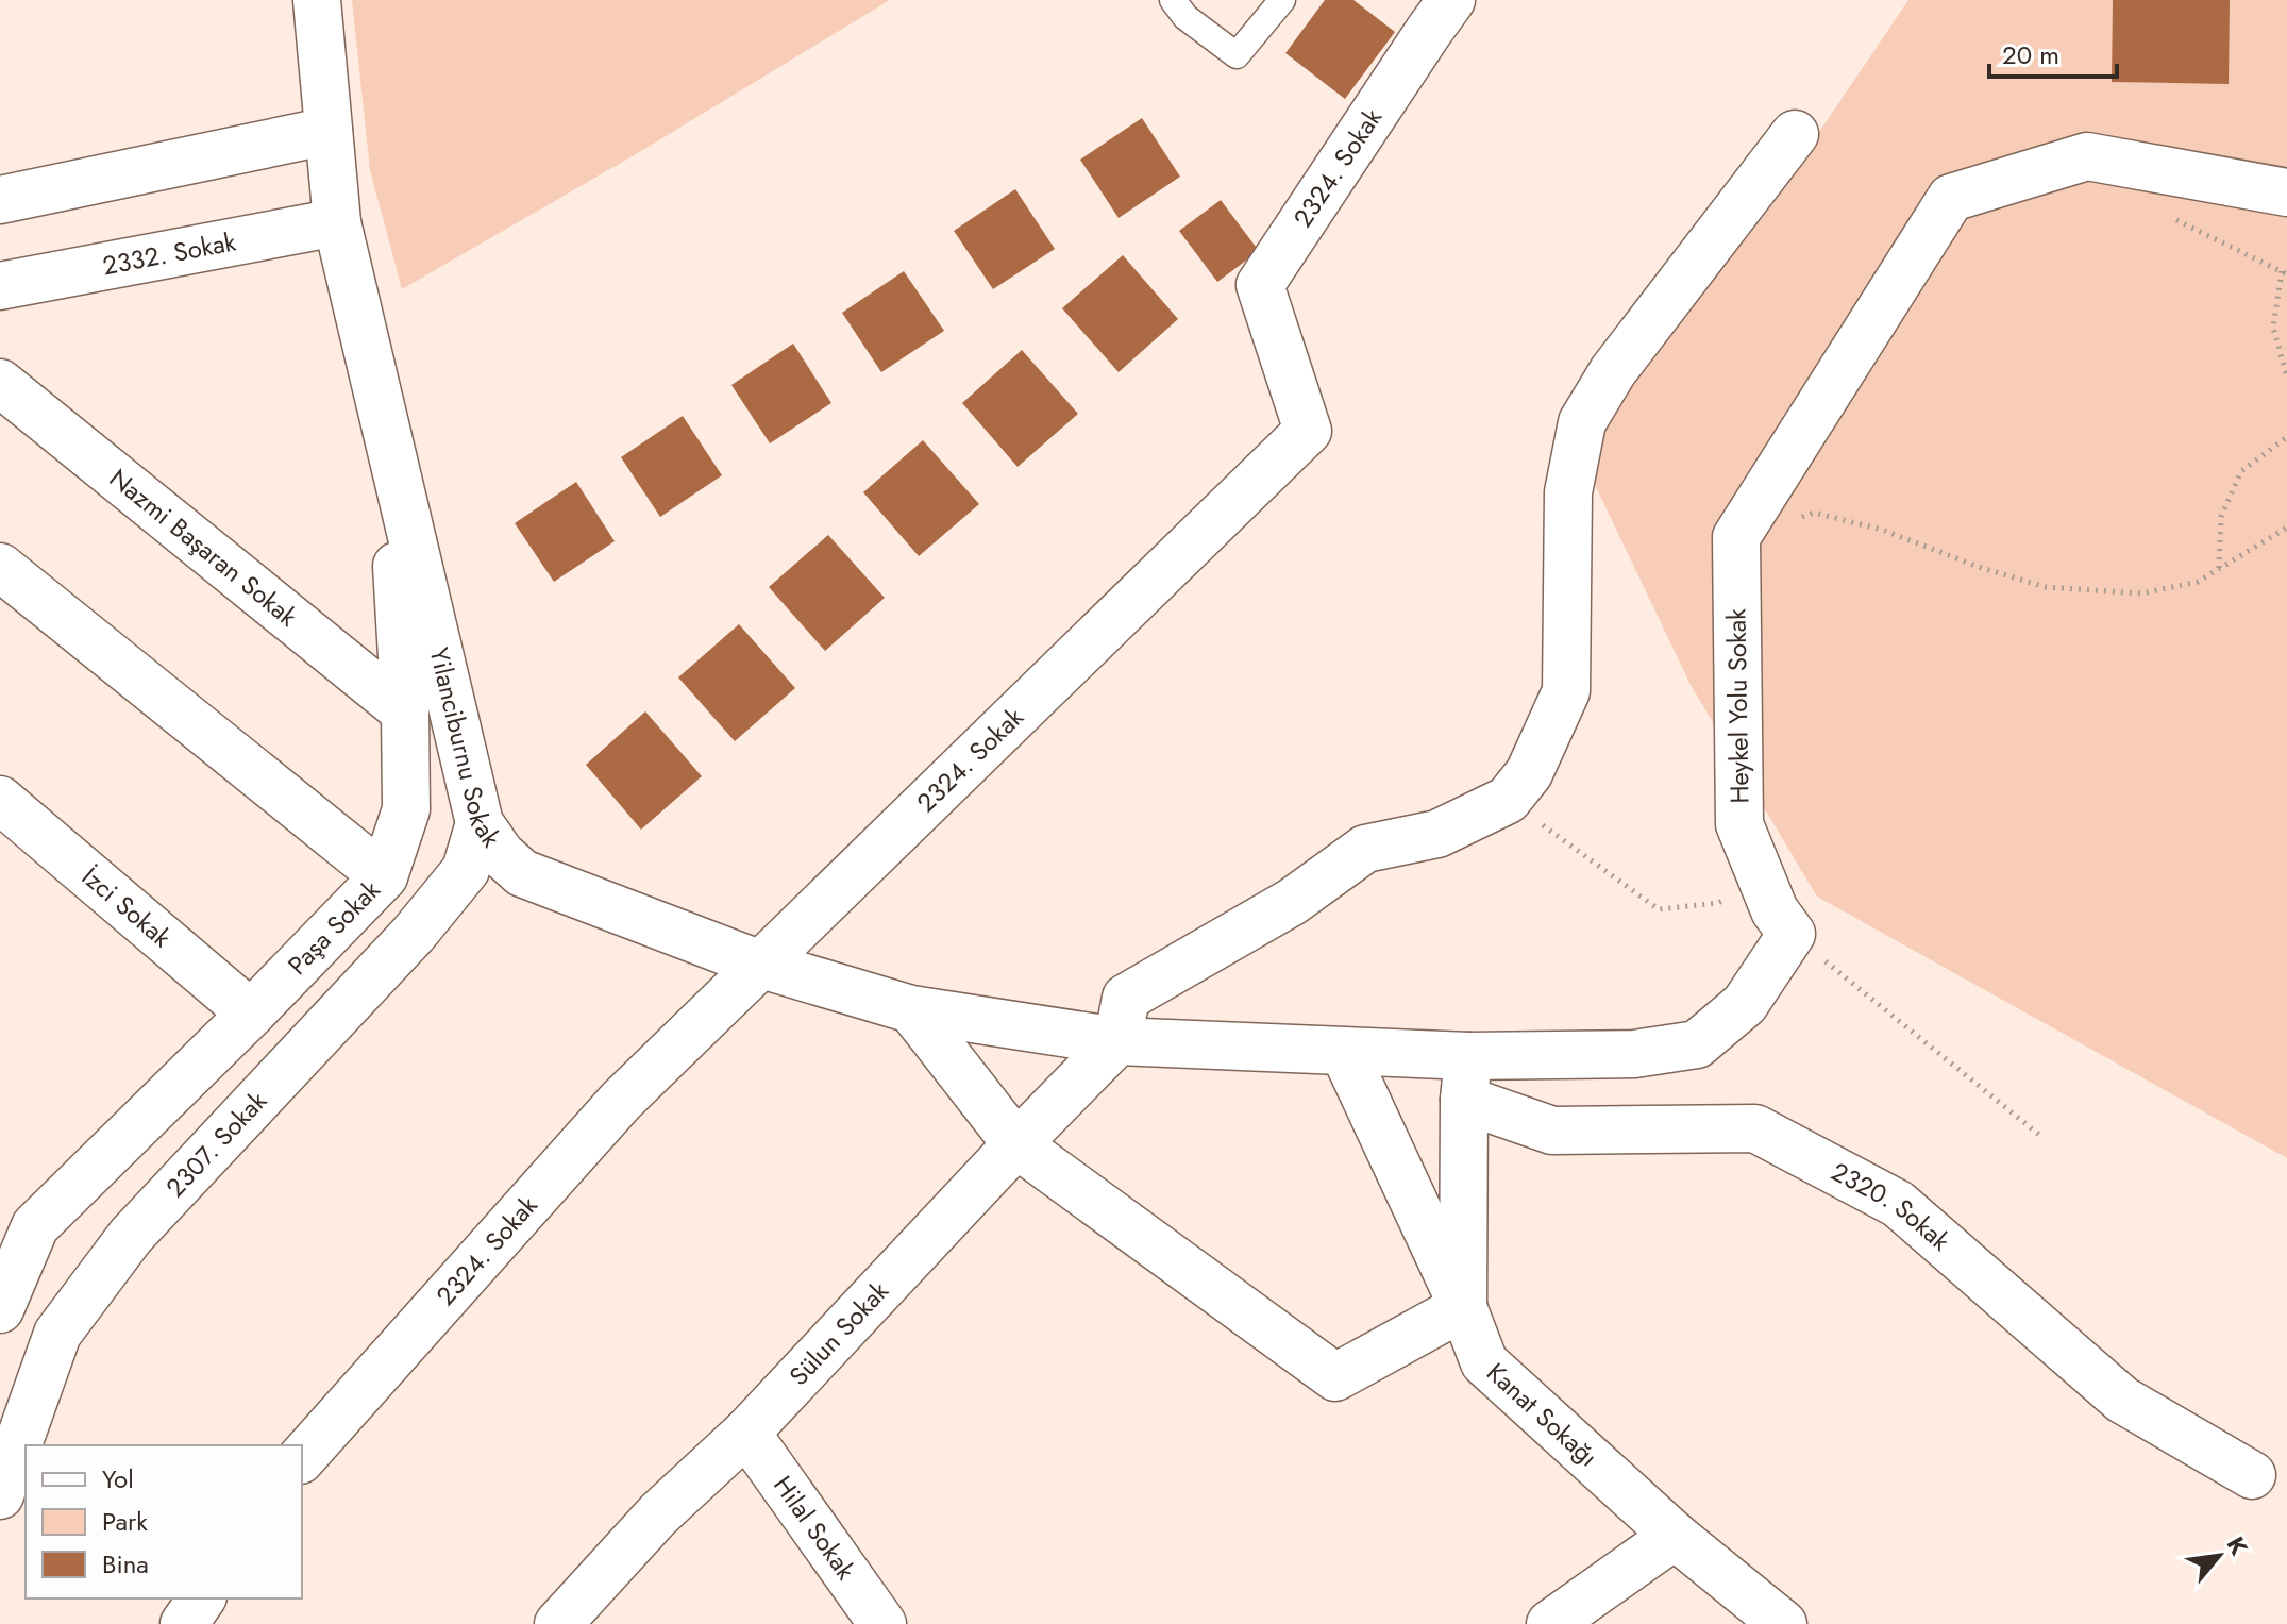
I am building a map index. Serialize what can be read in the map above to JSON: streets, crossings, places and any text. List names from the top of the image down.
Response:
{
  "streets": {
    "street": [
      "2324. Sokak",
      "2332. Sokak",
      "Nazmi Başaran Sokak",
      "Heykel Yolu Sokak",
      "Yilanciburnu Sokak",
      "İzci Sokak",
      "Paşa Sokak",
      "2307. Sokak",
      "2320. Sokak",
      "Sülun Sokak",
      "Kanat Sokağı",
      "Hilal Sokak"
    ]
  },
  "crossings": [
    ["2324. Sokak", "Yilanciburnu Sokak"],
    ["2332. Sokak", "Yilanciburnu Sokak"],
    ["Nazmi Başaran Sokak", "Paşa Sokak"],
    ["Yilanciburnu Sokak", "Paşa Sokak"],
    ["Yilanciburnu Sokak", "2307. Sokak"],
    ["Yilanciburnu Sokak", "Sülun Sokak"],
    ["İzci Sokak", "Paşa Sokak"],
    ["Sülun Sokak", "Hilal Sokak"]
  ],
  "legend": ["Yol", "Park", "Bina"],
  "scale_bar": "20 m",
  "north": "top right"
}
